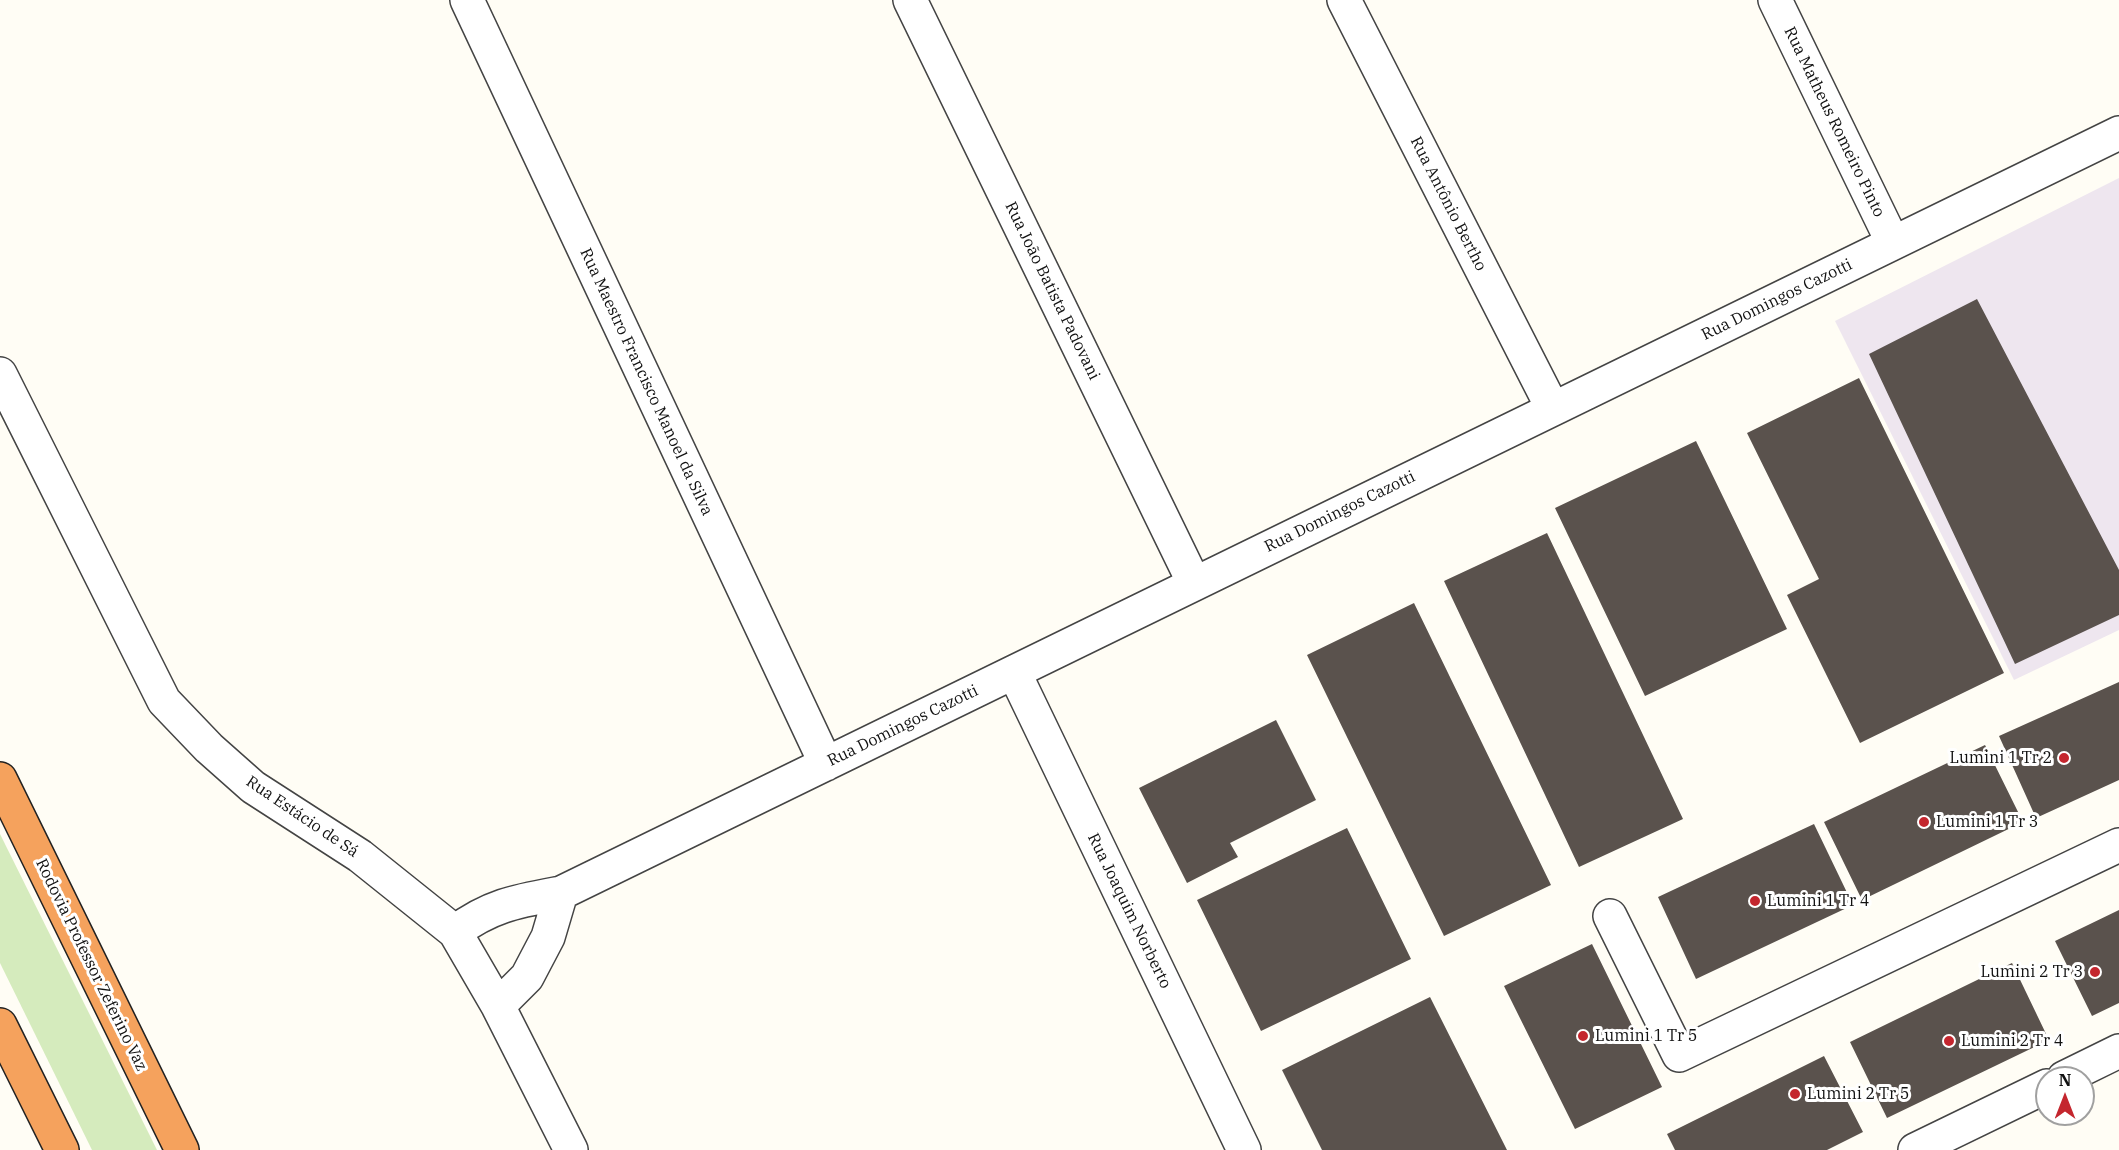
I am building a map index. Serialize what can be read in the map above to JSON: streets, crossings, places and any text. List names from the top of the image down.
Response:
{
  "streets": {
    "highway": ["Rodovia Professor Zeferino Vaz"],
    "street": [
      "Rua Matheus Romeiro Pinto",
      "Rua Antônio Bertho",
      "Rua João Batista Padovani",
      "Rua Domingos Cazotti",
      "Rua Maestro Francisco Manoel da Silva",
      "Rua Estácio de Sá",
      "Rua Joaquim Norberto"
    ]
  },
  "crossings": [
    ["Rua Matheus Romeiro Pinto", "Rua Domingos Cazotti"],
    ["Rua Antônio Bertho", "Rua Domingos Cazotti"],
    ["Rua João Batista Padovani", "Rua Domingos Cazotti"],
    ["Rua Domingos Cazotti", "Rua Maestro Francisco Manoel da Silva"],
    ["Rua Domingos Cazotti", "Rua Estácio de Sá"],
    ["Rua Domingos Cazotti", "Rua Joaquim Norberto"]
  ],
  "places": [
    "Lumini 1 Tr 2",
    "Lumini 1 Tr 3",
    "Lumini 1 Tr 4",
    "Lumini 2 Tr 3",
    "Lumini 1 Tr 5",
    "Lumini 2 Tr 4",
    "Lumini 2 Tr 5"
  ],
  "north": "top"
}
